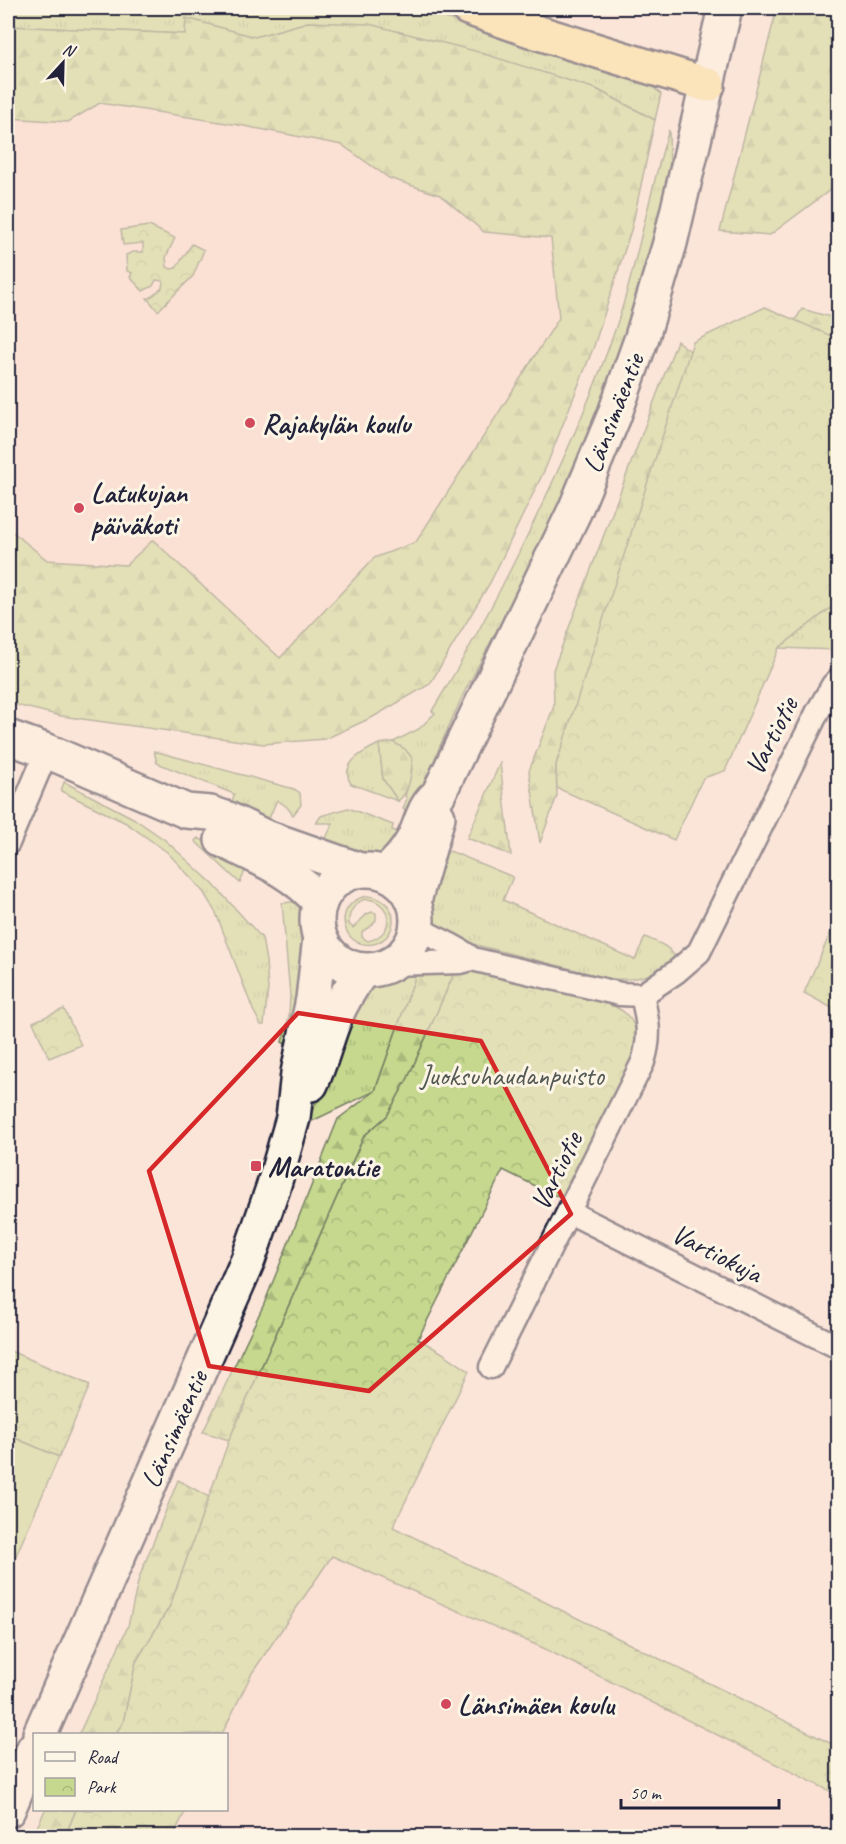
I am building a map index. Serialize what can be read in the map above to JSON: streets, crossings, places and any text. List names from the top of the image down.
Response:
{
  "streets": {
    "main road": ["Länsimäentie"],
    "street": ["Vartiotie", "Vartiokuja"]
  },
  "crossings": [
    ["Vartiotie", "Vartiokuja"]
  ],
  "parks": ["Juoksuhaudanpuisto"],
  "places": {
    "other": ["Rajakylän koulu", "Latukujan päiväkoti", "Länsimäen koulu"],
    "transit": ["Maratontie"]
  },
  "legend": ["Road", "Park"],
  "scale_bar": "50 m",
  "north": "top"
}
